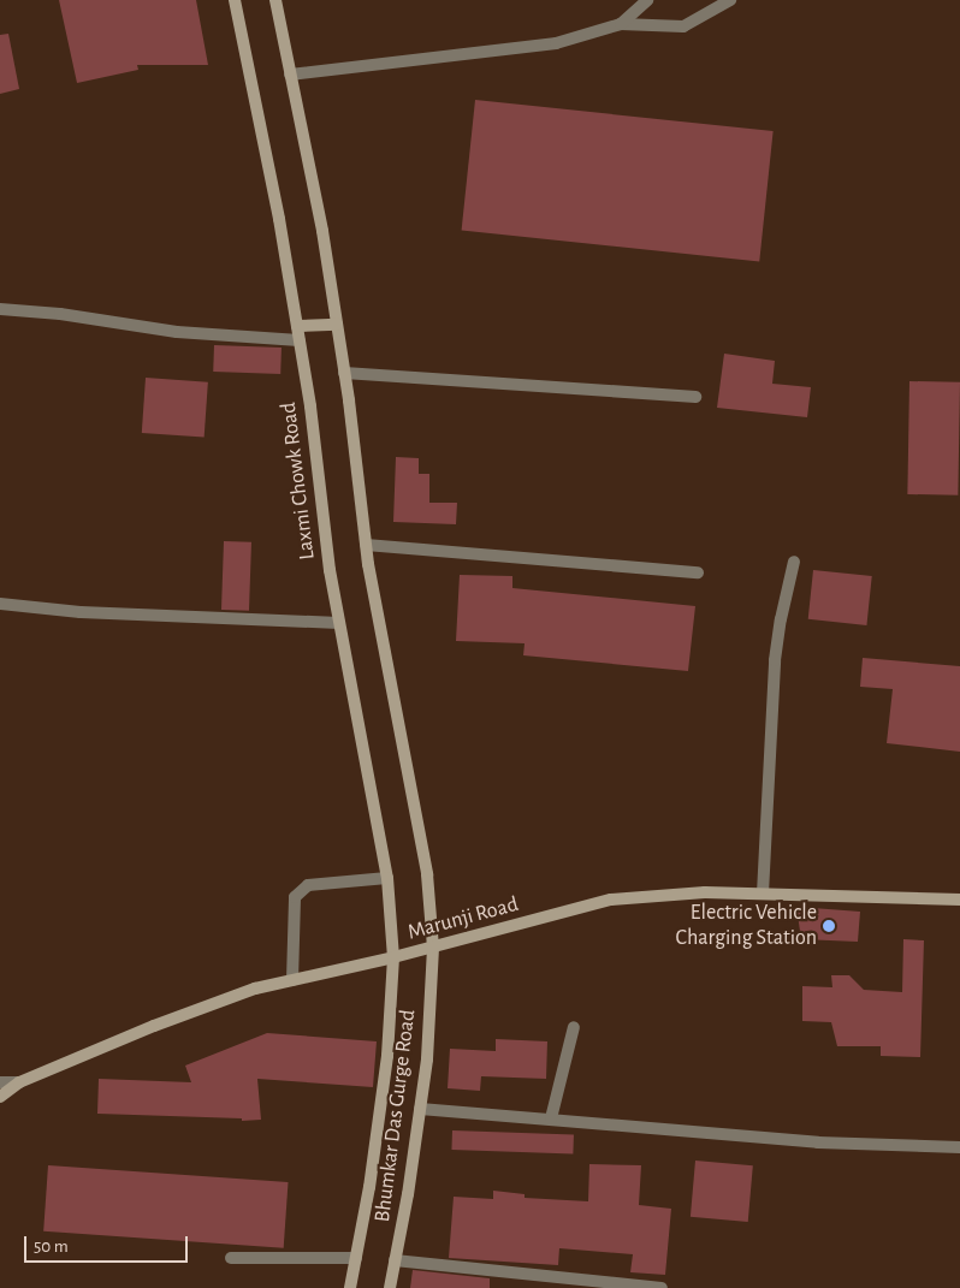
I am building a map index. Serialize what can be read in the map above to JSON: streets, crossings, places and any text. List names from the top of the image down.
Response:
{
  "streets": {
    "main road": ["Laxmi Chowk Road", "Marunji Road", "Bhumkar Das Gurge Road"]
  },
  "crossings": [
    ["Laxmi Chowk Road", "Marunji Road"],
    ["Laxmi Chowk Road", "Bhumkar Das Gurge Road"],
    ["Marunji Road", "Bhumkar Das Gurge Road"]
  ],
  "places": ["Electric Vehicle Charging Station"],
  "scale_bar": "50 m"
}
